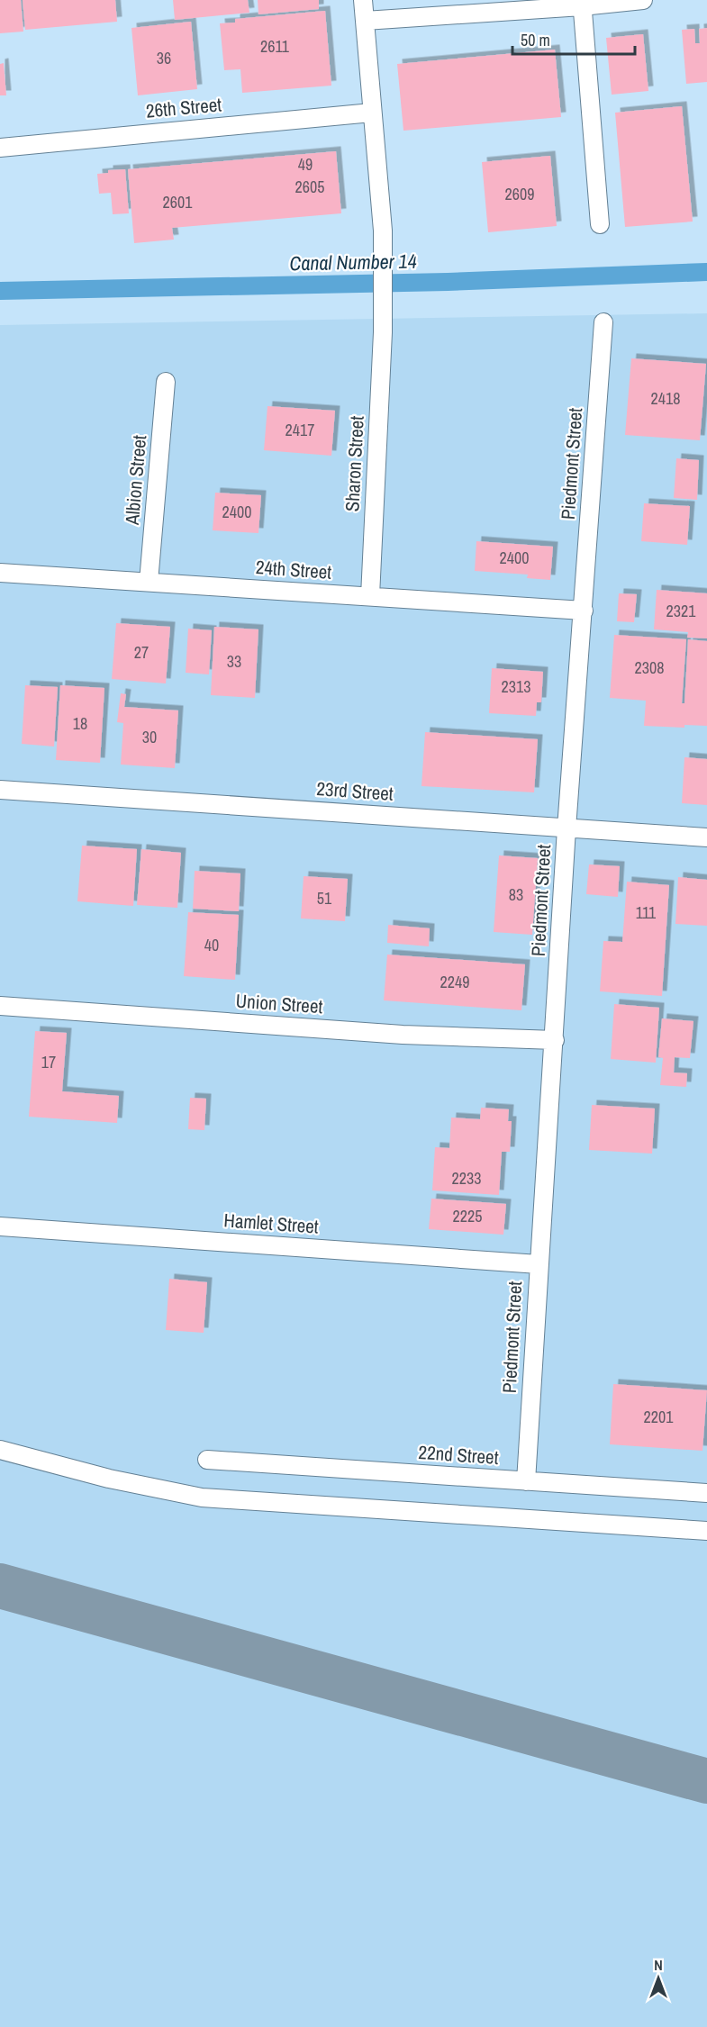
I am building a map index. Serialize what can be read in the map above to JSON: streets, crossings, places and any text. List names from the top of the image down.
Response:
{
  "streets": {
    "street": [
      "26th Street",
      "Sharon Street",
      "Piedmont Street",
      "Albion Street",
      "24th Street",
      "23rd Street",
      "Union Street",
      "Hamlet Street",
      "22nd Street"
    ]
  },
  "crossings": [
    ["26th Street", "Sharon Street"],
    ["Sharon Street", "24th Street"],
    ["Piedmont Street", "24th Street"],
    ["Piedmont Street", "23rd Street"],
    ["Piedmont Street", "Union Street"],
    ["Piedmont Street", "Hamlet Street"],
    ["Piedmont Street", "22nd Street"],
    ["Albion Street", "24th Street"]
  ],
  "water": ["Canal Number 14"],
  "house_numbers": [
    "2611",
    "36",
    "49",
    "2605",
    "2609",
    "2601",
    "2418",
    "2417",
    "2400",
    "2400",
    "2321",
    "27",
    "33",
    "2308",
    "2313",
    "18",
    "30",
    "83",
    "51",
    "111",
    "40",
    "2249",
    "17",
    "2233",
    "2225",
    "2201"
  ],
  "scale_bar": "50 m",
  "north": "top"
}
